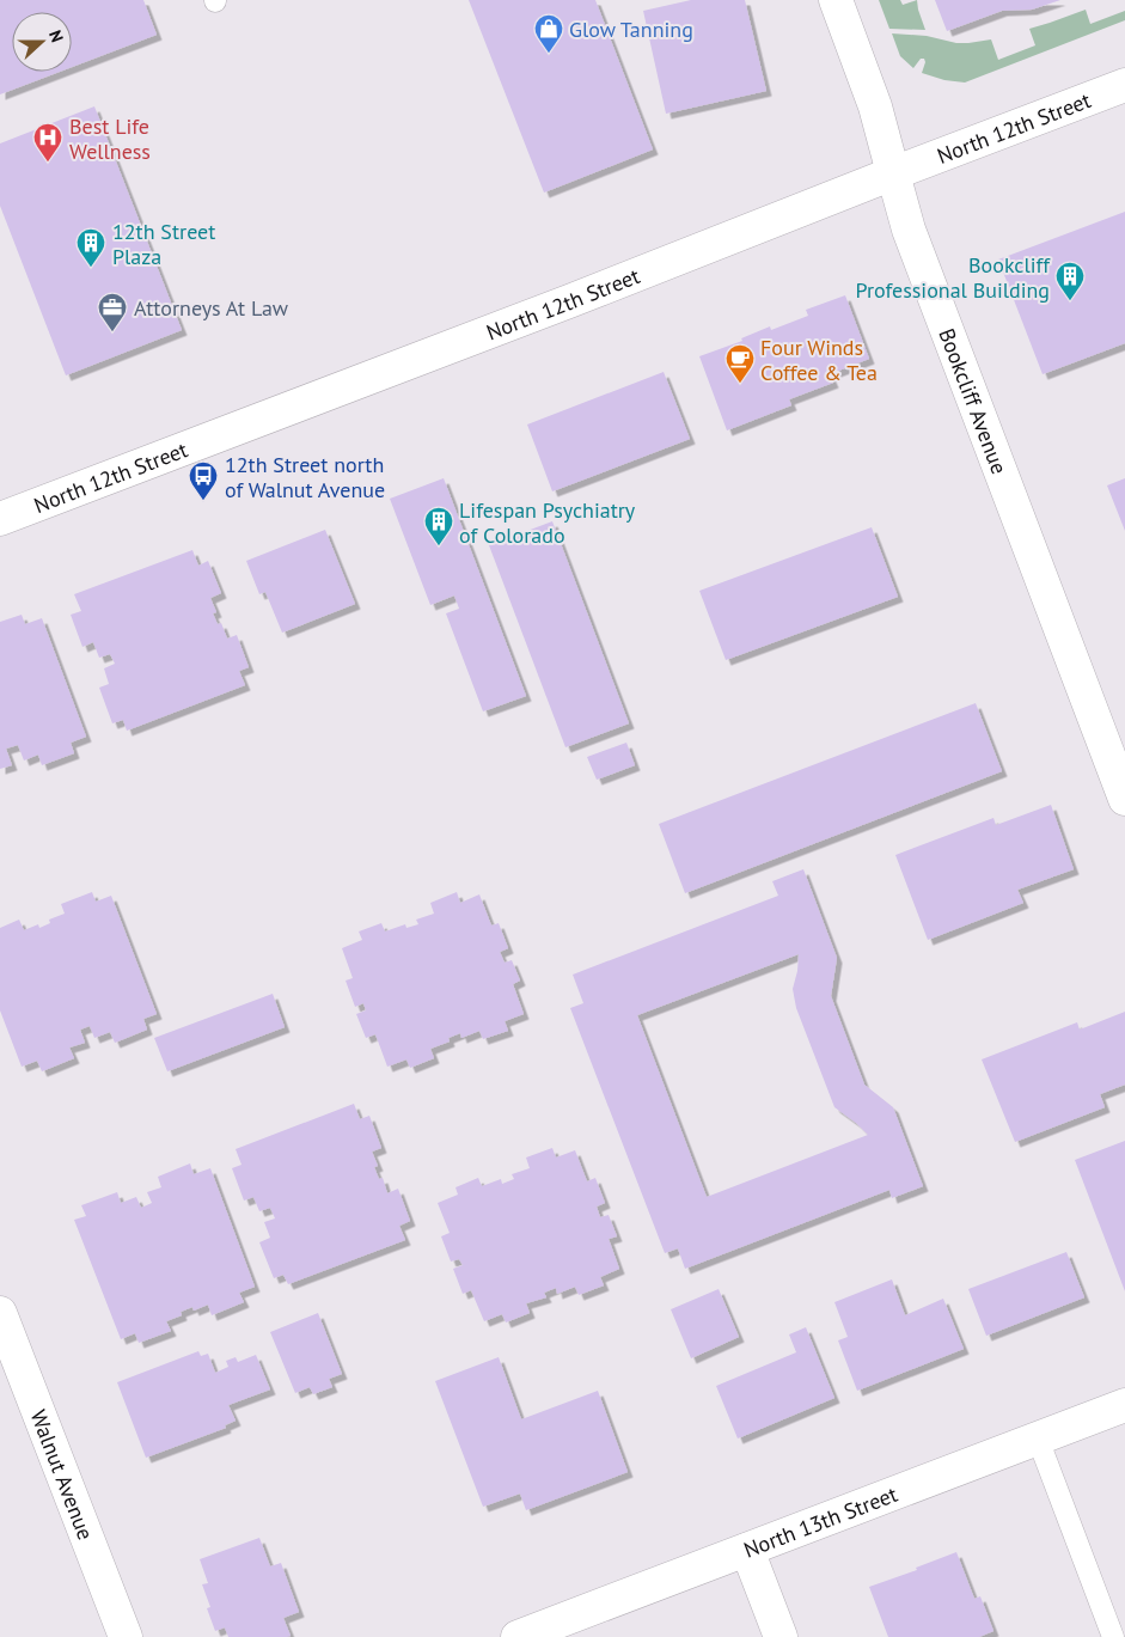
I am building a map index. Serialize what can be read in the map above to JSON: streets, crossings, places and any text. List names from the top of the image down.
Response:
{
  "streets": {
    "street": [
      "North 12th Street",
      "Bookcliff Avenue",
      "Walnut Avenue",
      "North 13th Street"
    ]
  },
  "crossings": [
    ["North 12th Street", "Bookcliff Avenue"]
  ],
  "places": {
    "shop": ["Glow Tanning"],
    "hospital": ["Best Life Wellness"],
    "building": ["12th Street Plaza", "Bookcliff Professional Building", "Lifespan Psychiatry of Colorado"],
    "office": ["Attorneys At Law"],
    "cafe": ["Four Winds Coffee & Tea"],
    "bus stop": ["12th Street north of Walnut Avenue"]
  },
  "north": "right"
}
